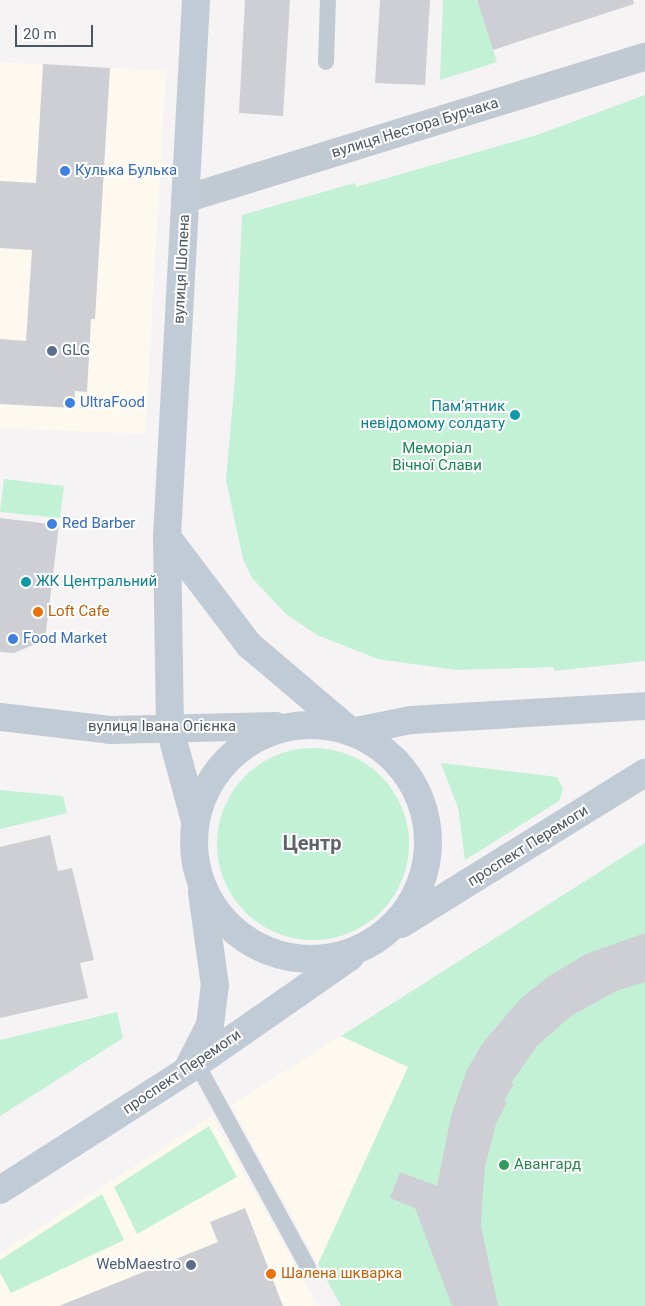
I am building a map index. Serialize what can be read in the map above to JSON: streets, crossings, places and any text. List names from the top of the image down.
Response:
{
  "streets": {
    "main road": ["вулиця Шопена", "вулиця Івана Огієнка", "проспект Перемоги"],
    "street": ["вулиця Нестора Бурчака"]
  },
  "crossings": [
    ["вулиця Нестора Бурчака", "вулиця Шопена"],
    ["вулиця Шопена", "вулиця Івана Огієнка"]
  ],
  "districts": ["Центр"],
  "parks": ["Меморіал Вічної Слави"],
  "places": [
    "Кулька Булька",
    "GLG",
    "UltraFood",
    "Пам’ятник невідомому солдату",
    "Red Barber",
    "ЖК Центральний",
    "Loft Cafe",
    "Food Market",
    "Авангард",
    "WebMaestro",
    "Шалена шкварка"
  ],
  "scale_bar": "20 m"
}
